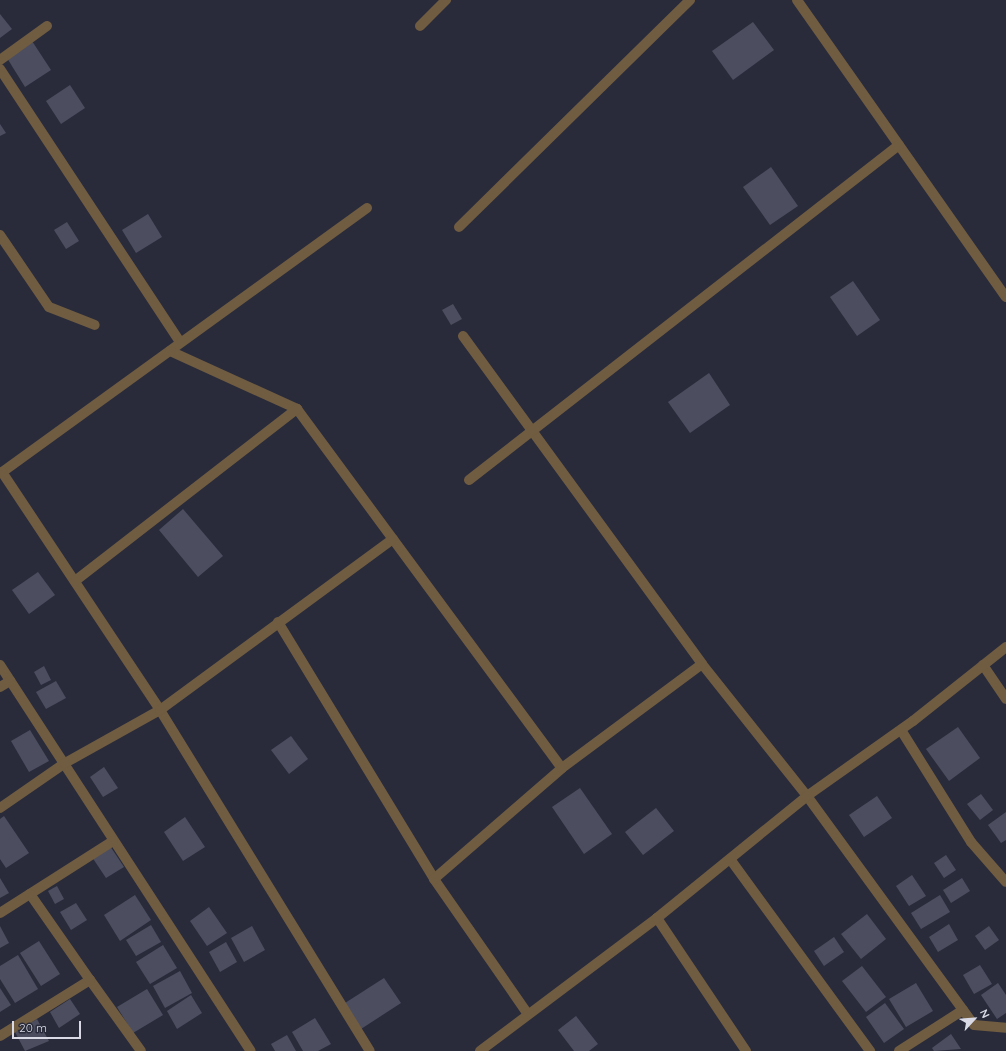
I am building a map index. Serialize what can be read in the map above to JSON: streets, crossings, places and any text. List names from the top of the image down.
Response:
{
  "scale_bar": "20 m",
  "north": "top right"
}
